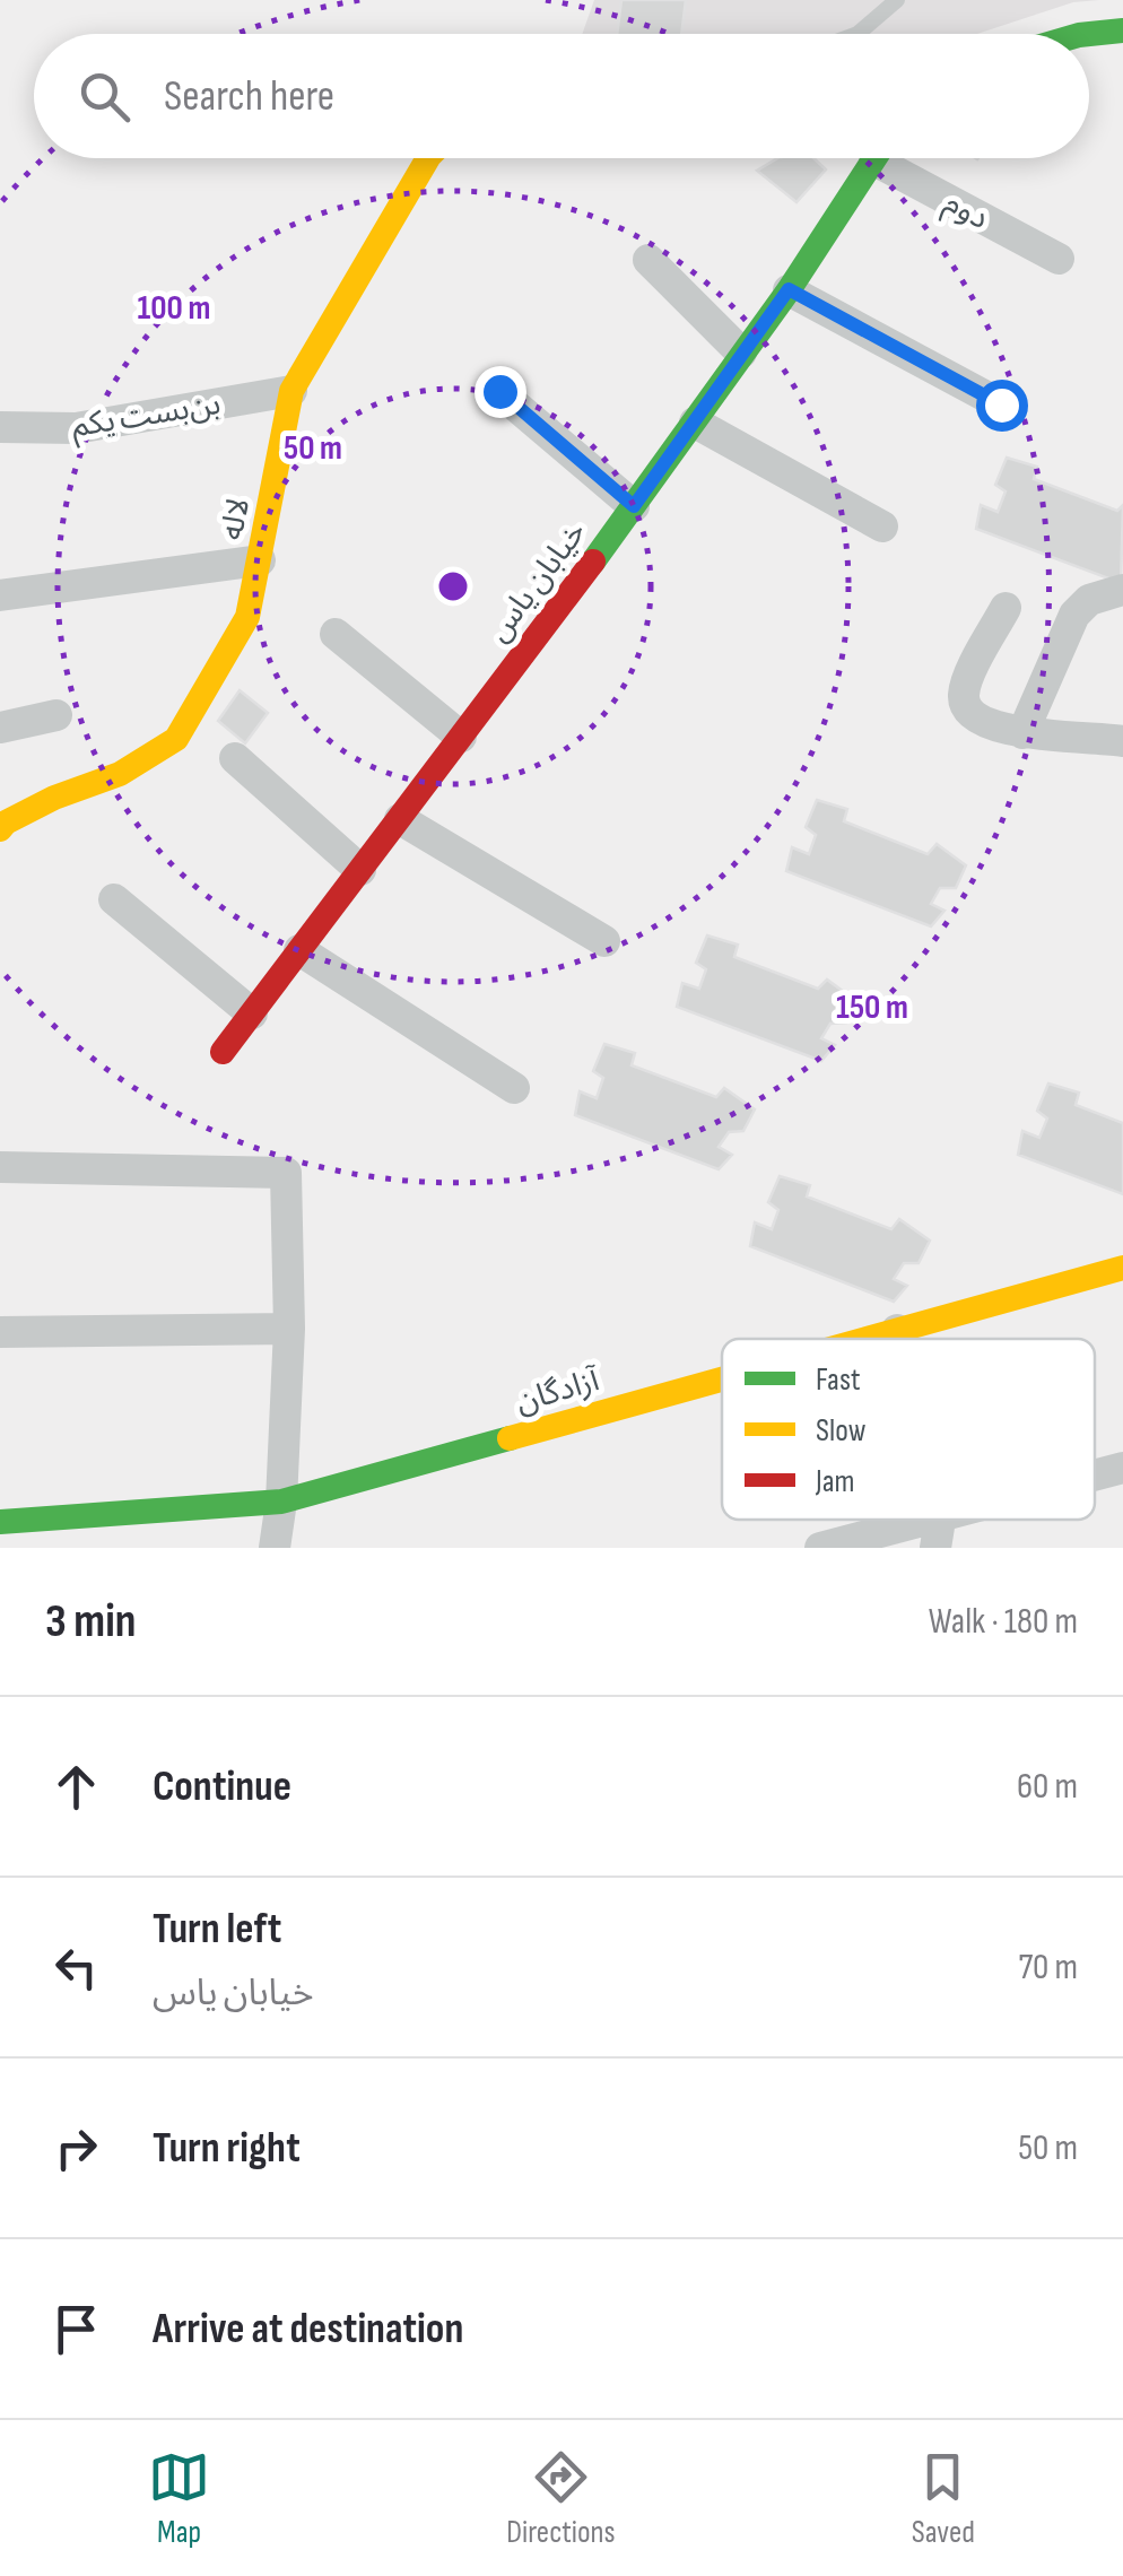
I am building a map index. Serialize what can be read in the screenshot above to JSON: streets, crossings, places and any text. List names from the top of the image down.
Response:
{
  "streets": {
    "street": [
      "دوم",
      "بن‌بست یکم",
      "لاله",
      "خیابان یاس",
      "آزادگان"
    ]
  },
  "crossings": [
    ["بن‌بست یکم", "لاله"]
  ],
  "legend": ["Fast", "Slow", "Jam"],
  "page": {
    "search": "Search here",
    "heading": ["3 min", "Walk · 180 m"],
    "list": [
      ["Continue", "60 m"],
      ["Turn left", "خیابان یاس", "70 m"],
      ["Turn right", "50 m"],
      "Arrive at destination"
    ],
    "nav": ["Map", "Directions", "Saved"]
  },
  "rings": ["100 m", "50 m", "150 m"]
}
